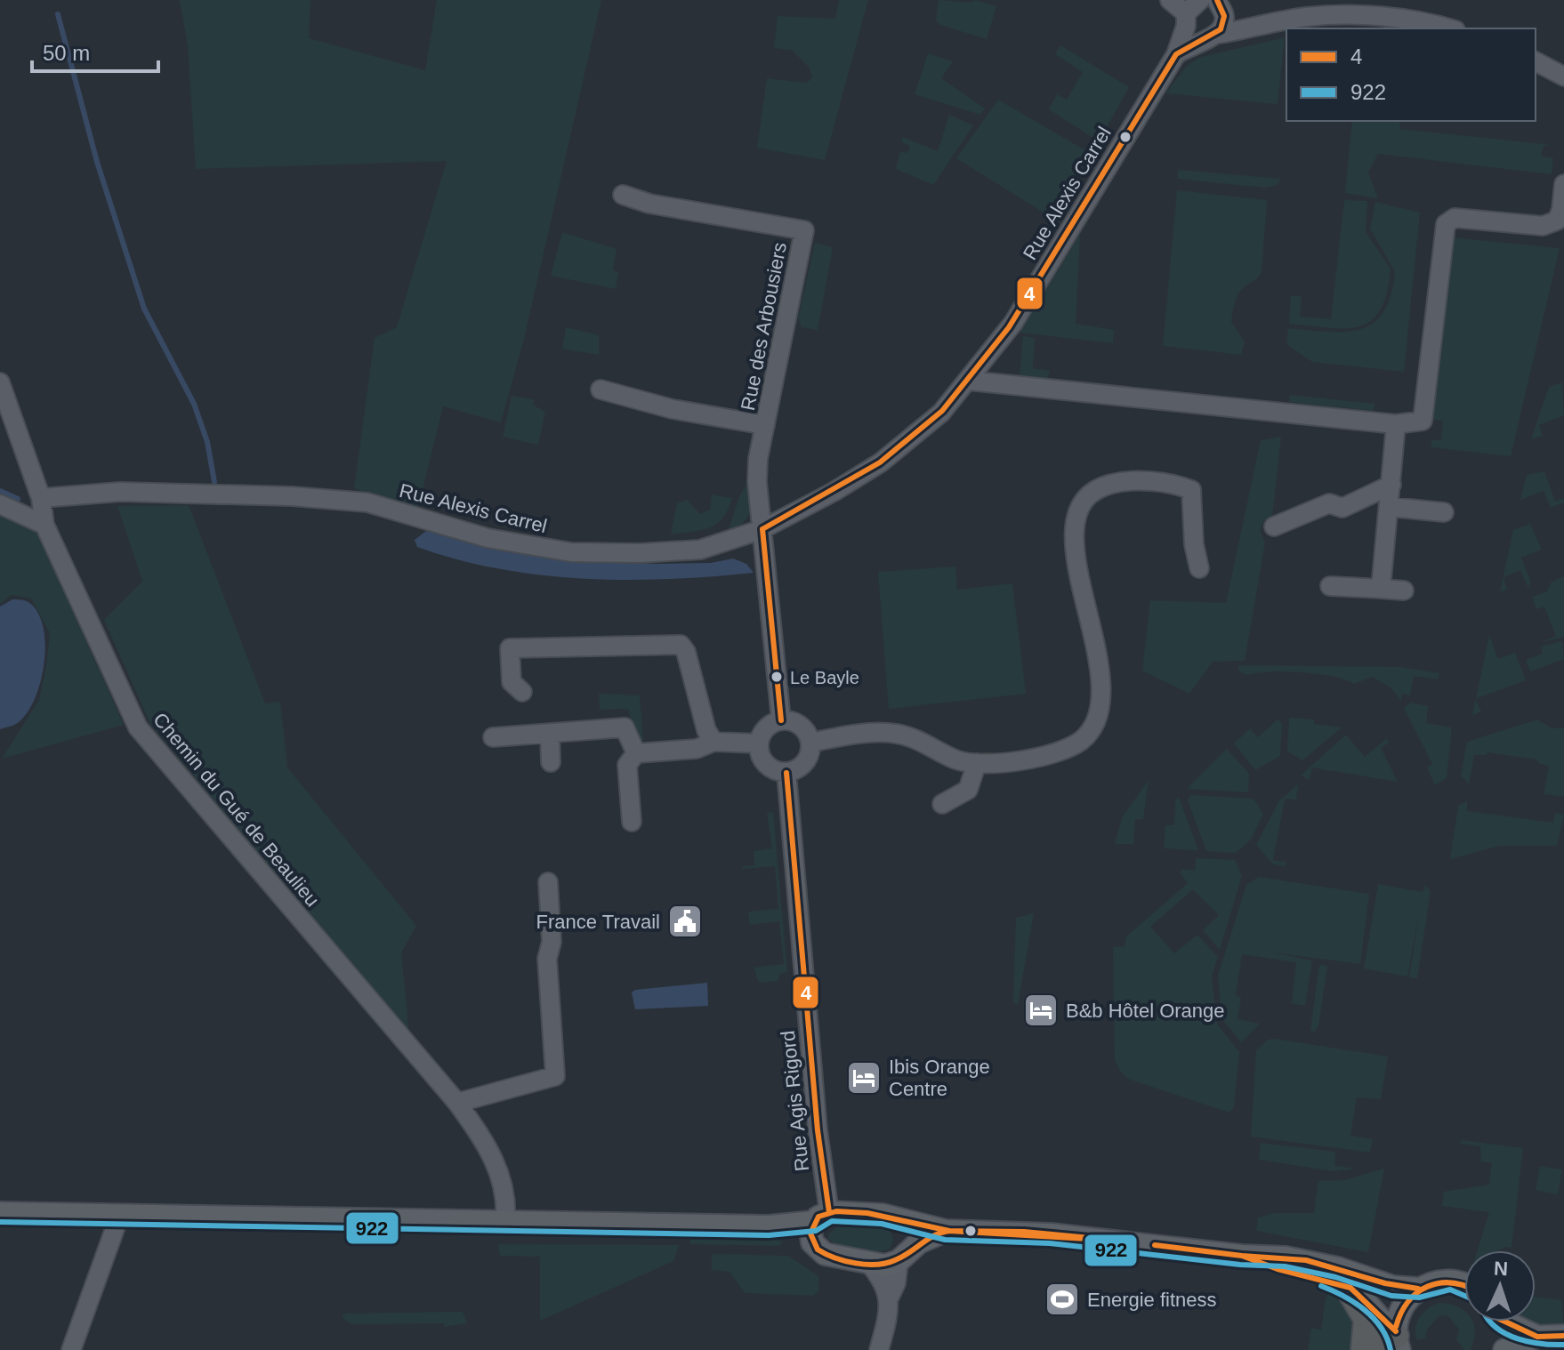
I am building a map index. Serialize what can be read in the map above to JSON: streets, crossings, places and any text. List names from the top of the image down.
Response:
{
  "streets": {
    "street": [
      "Rue Alexis Carrel",
      "Rue des Arbousiers",
      "Chemin du Gué de Beaulieu",
      "Rue Agis Rigord"
    ]
  },
  "crossings": [
    ["Rue Alexis Carrel", "Rue des Arbousiers"],
    ["Rue Alexis Carrel", "Chemin du Gué de Beaulieu"]
  ],
  "places": {
    "other": ["Le Bayle"],
    "public building": ["France Travail"],
    "hotel": ["B&b Hôtel Orange", "Ibis Orange Centre"],
    "sports": ["Energie fitness"]
  },
  "lines": ["transit line 4", "transit line 922"],
  "legend": ["4", "922"],
  "scale_bar": "50 m",
  "north": "top"
}
